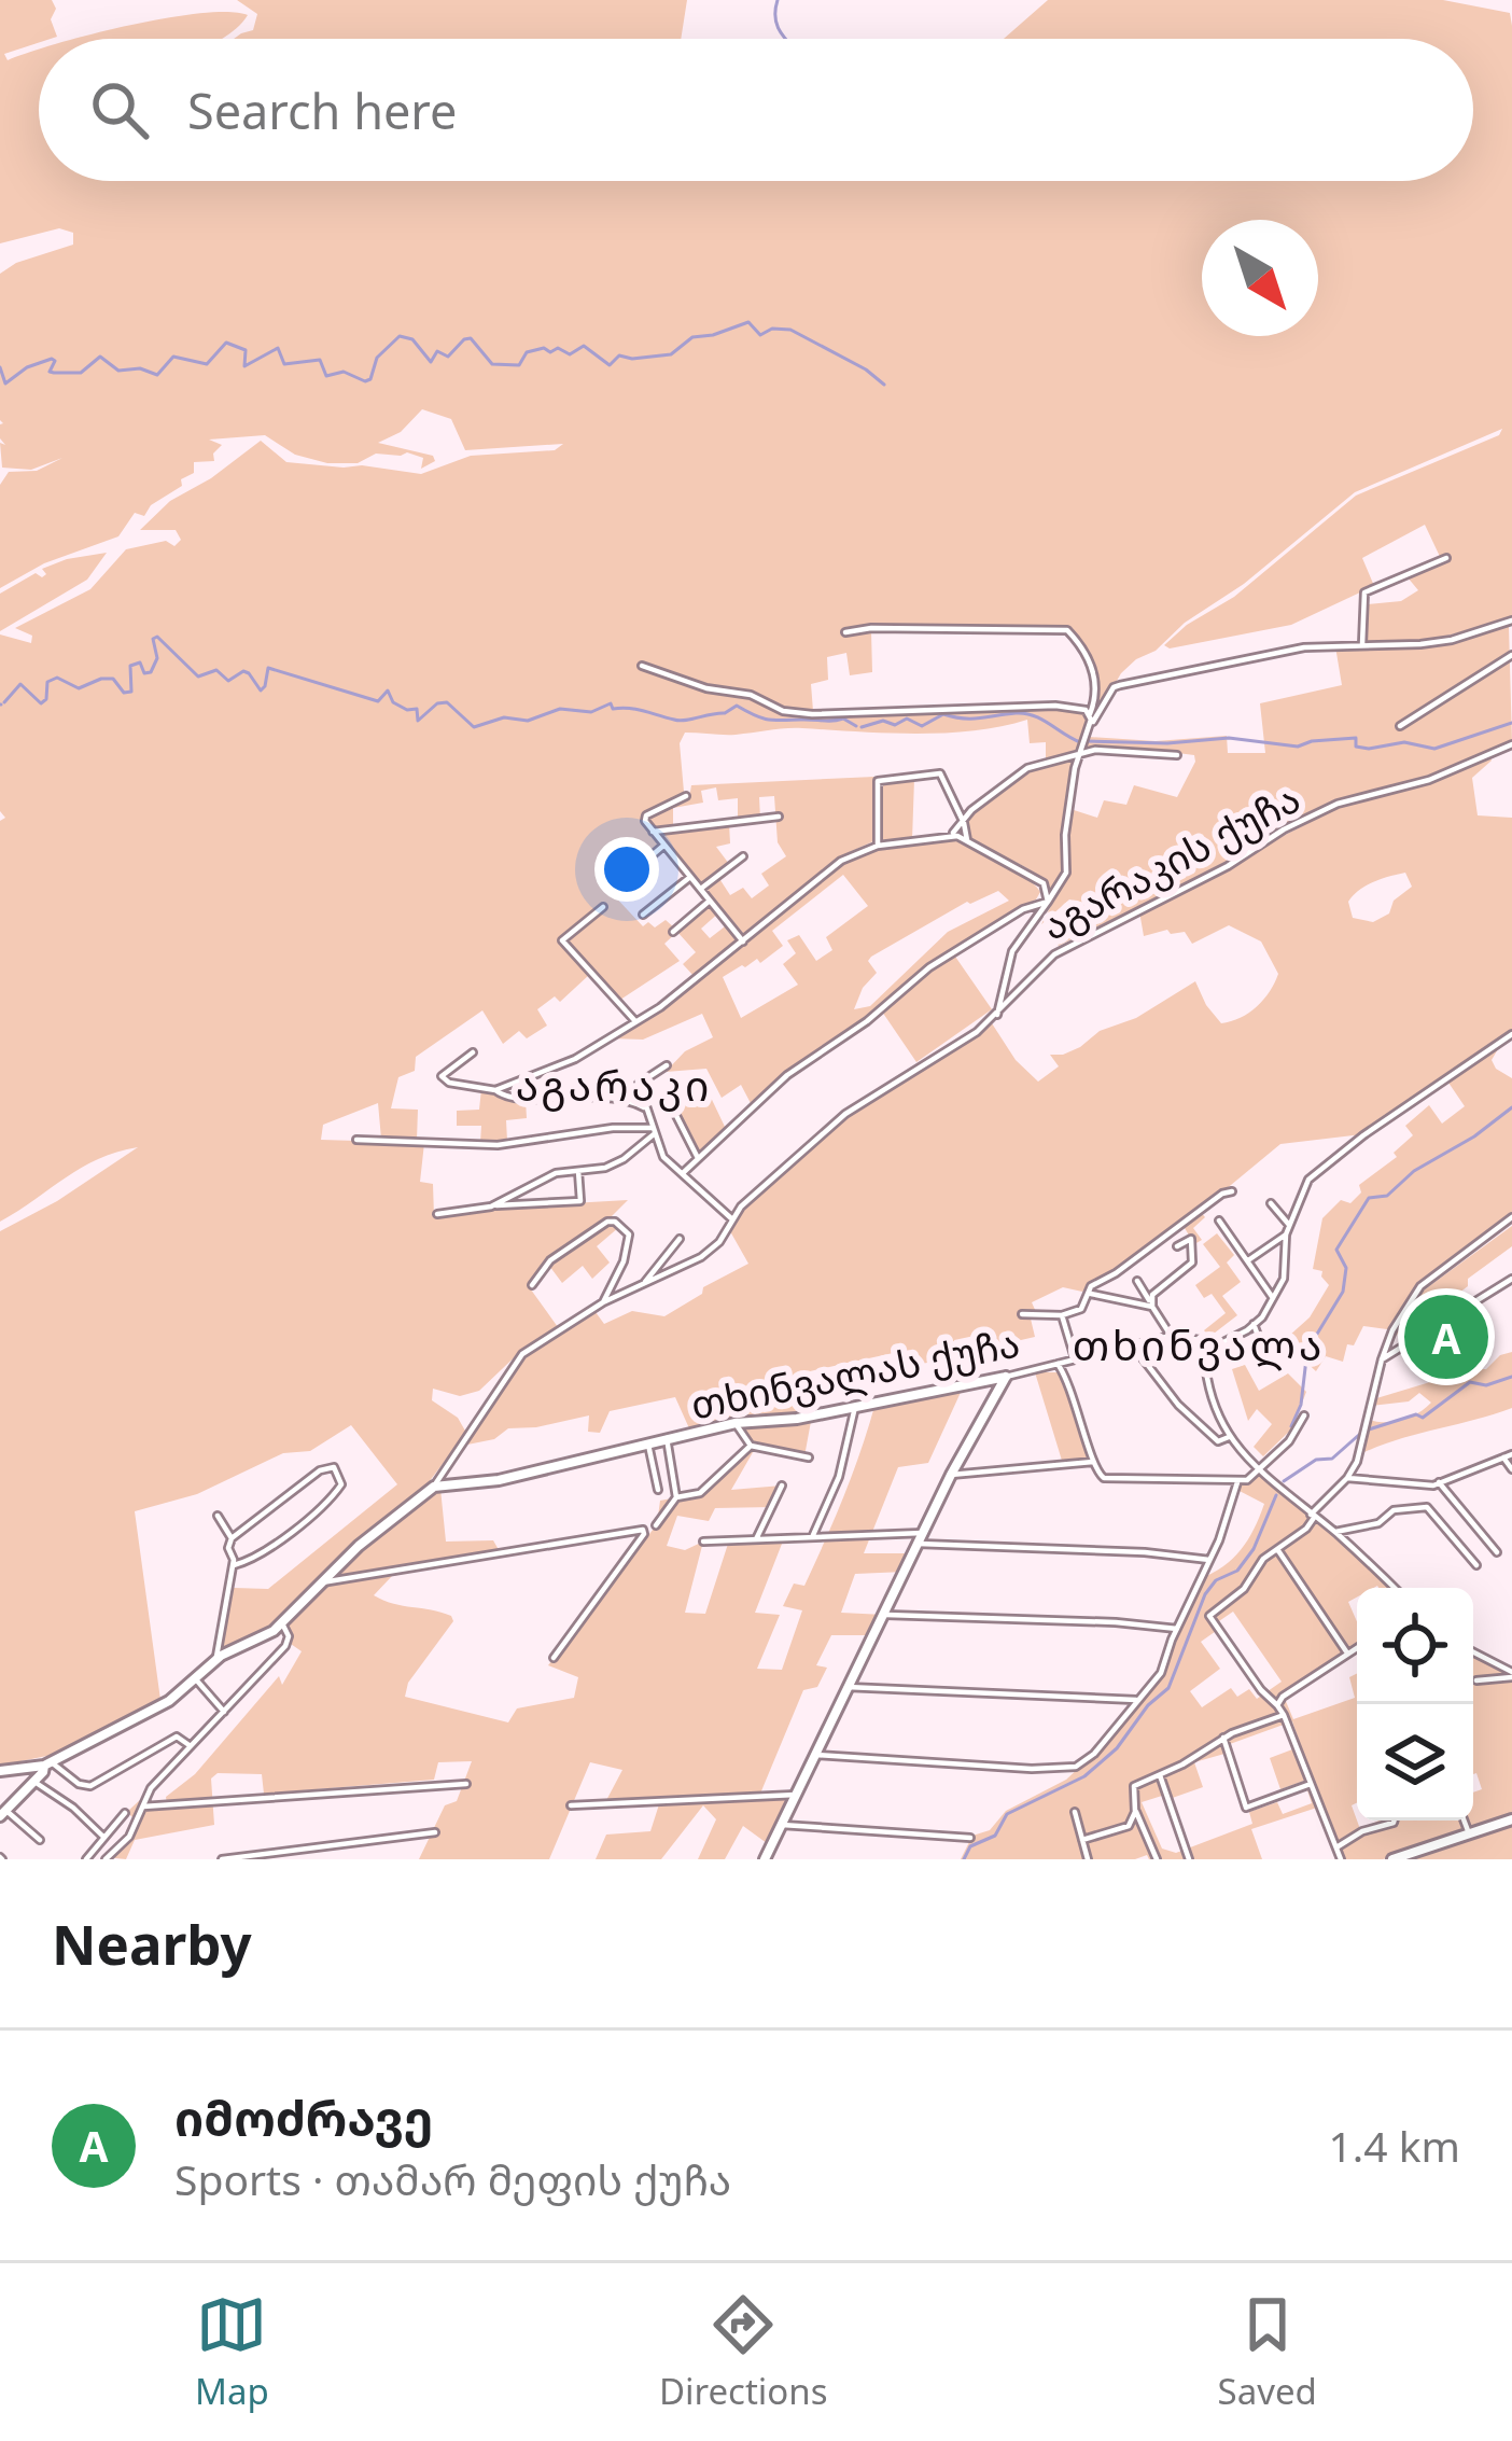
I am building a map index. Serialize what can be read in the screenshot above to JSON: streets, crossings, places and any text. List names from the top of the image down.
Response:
{
  "streets": {
    "street": ["აგარაკის ქუჩა", "თხინვალას ქუჩა"]
  },
  "crossings": [
    ["აგარაკის ქუჩა", "თხინვალას ქუჩა"]
  ],
  "districts": ["აგარაკი", "თხინვალა"],
  "north": "bottom right",
  "page": {
    "search": "Search here",
    "pins": "A",
    "heading": "Nearby",
    "list": [
      {
        "mark": "A",
        "name": "იმოძრავე",
        "note": "Sports · თამარ მეფის ქუჩა",
        "value": "1.4 km"
      }
    ],
    "nav": ["Map", "Directions", "Saved"]
  }
}
